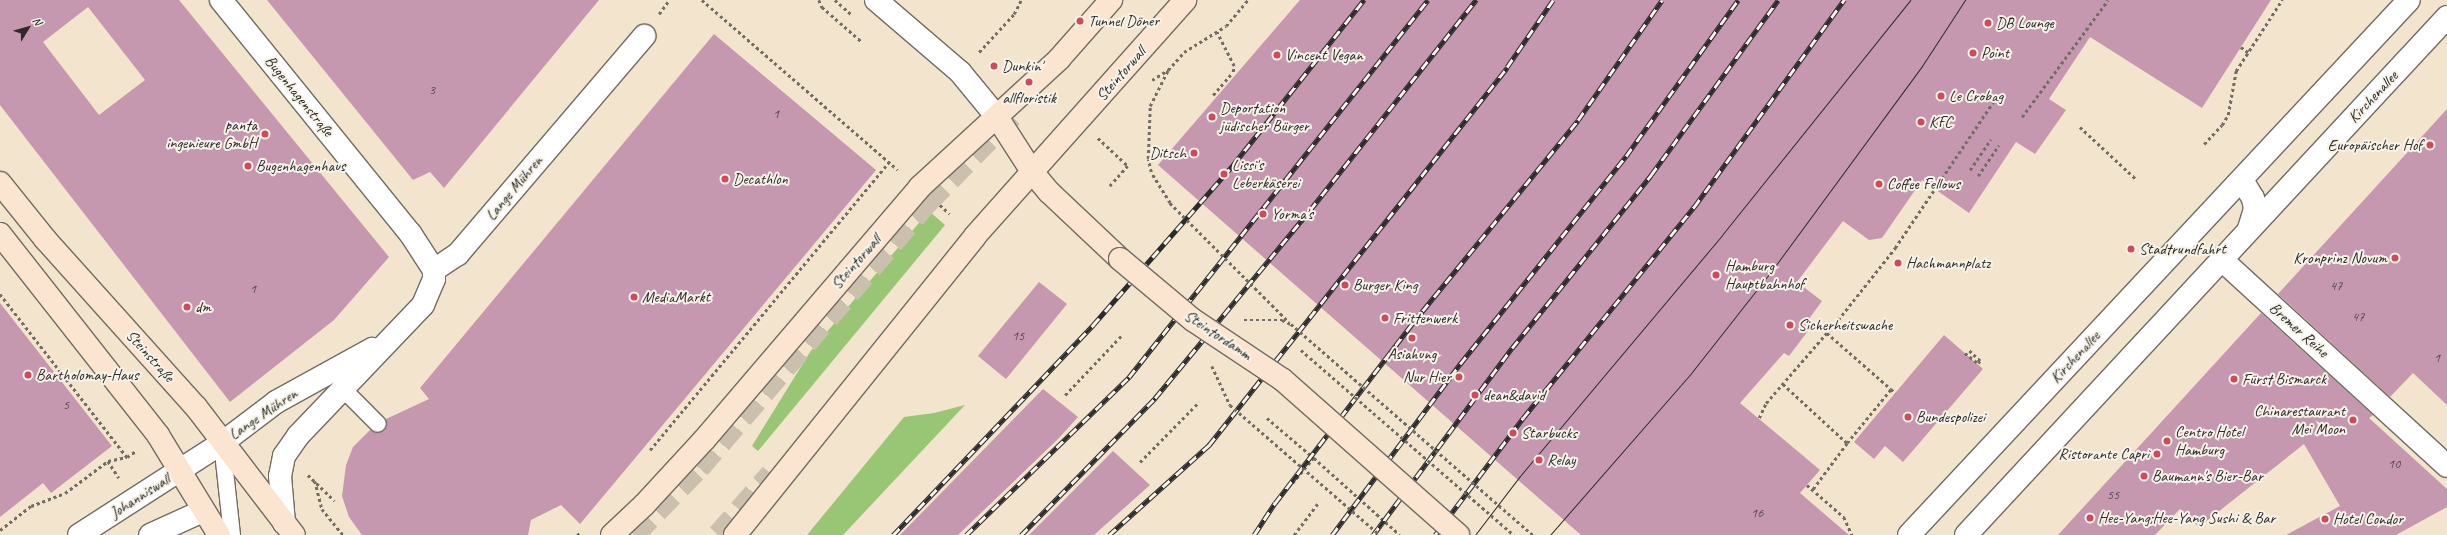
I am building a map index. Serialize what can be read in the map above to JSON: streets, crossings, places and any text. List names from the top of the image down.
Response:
{
  "streets": {
    "main road": ["Steintorwall", "Steintordamm", "Steinstraße"],
    "street": [
      "Bugenhagenstraße",
      "Kirchenallee",
      "Lange Mühren",
      "Bremer Reihe",
      "Johanniswall"
    ]
  },
  "crossings": [
    ["Steintorwall", "Steintordamm"],
    ["Bugenhagenstraße", "Lange Mühren"],
    ["Kirchenallee", "Bremer Reihe"],
    ["Lange Mühren", "Steinstraße"],
    ["Lange Mühren", "Johanniswall"]
  ],
  "places": [
    "Tunnel Döner",
    "DB Lounge",
    "Point",
    "Vincent Vegan",
    "Dunkin'",
    "allfloristik",
    "Le Crobag",
    "Deportation jüdischer Bürger",
    "KFC",
    "panta ingenieure GmbH",
    "Europäischer Hof",
    "Ditsch",
    "Bugenhagenhaus",
    "Lissi's Leberkäserei",
    "Decathlon",
    "Coffee Fellows",
    "Yorma's",
    "Stadtrundfahrt",
    "Kronprinz Novum",
    "Hachmannplatz",
    "Hamburg Hauptbahnhof",
    "Burger King",
    "MediaMarkt",
    "dm",
    "Frittenwerk",
    "Sicherheitswache",
    "Asiahung",
    "Bartholomay-Haus",
    "Nur Hier",
    "Fürst Bismarck",
    "dean&david",
    "Bundespolizei",
    "Chinarestaurant Mei Moon",
    "Starbucks",
    "Centro Hotel Hamburg",
    "Ristorante Capri",
    "Relay",
    "Baumann's Bier-Bar",
    "Hee-Yang;Hee-Yang Sushi & Bar",
    "Hotel Condor"
  ],
  "house_numbers": [
    "3",
    "1",
    "47",
    "1",
    "47",
    "15",
    "1",
    "5",
    "10",
    "55",
    "16"
  ],
  "north": "top right"
}
